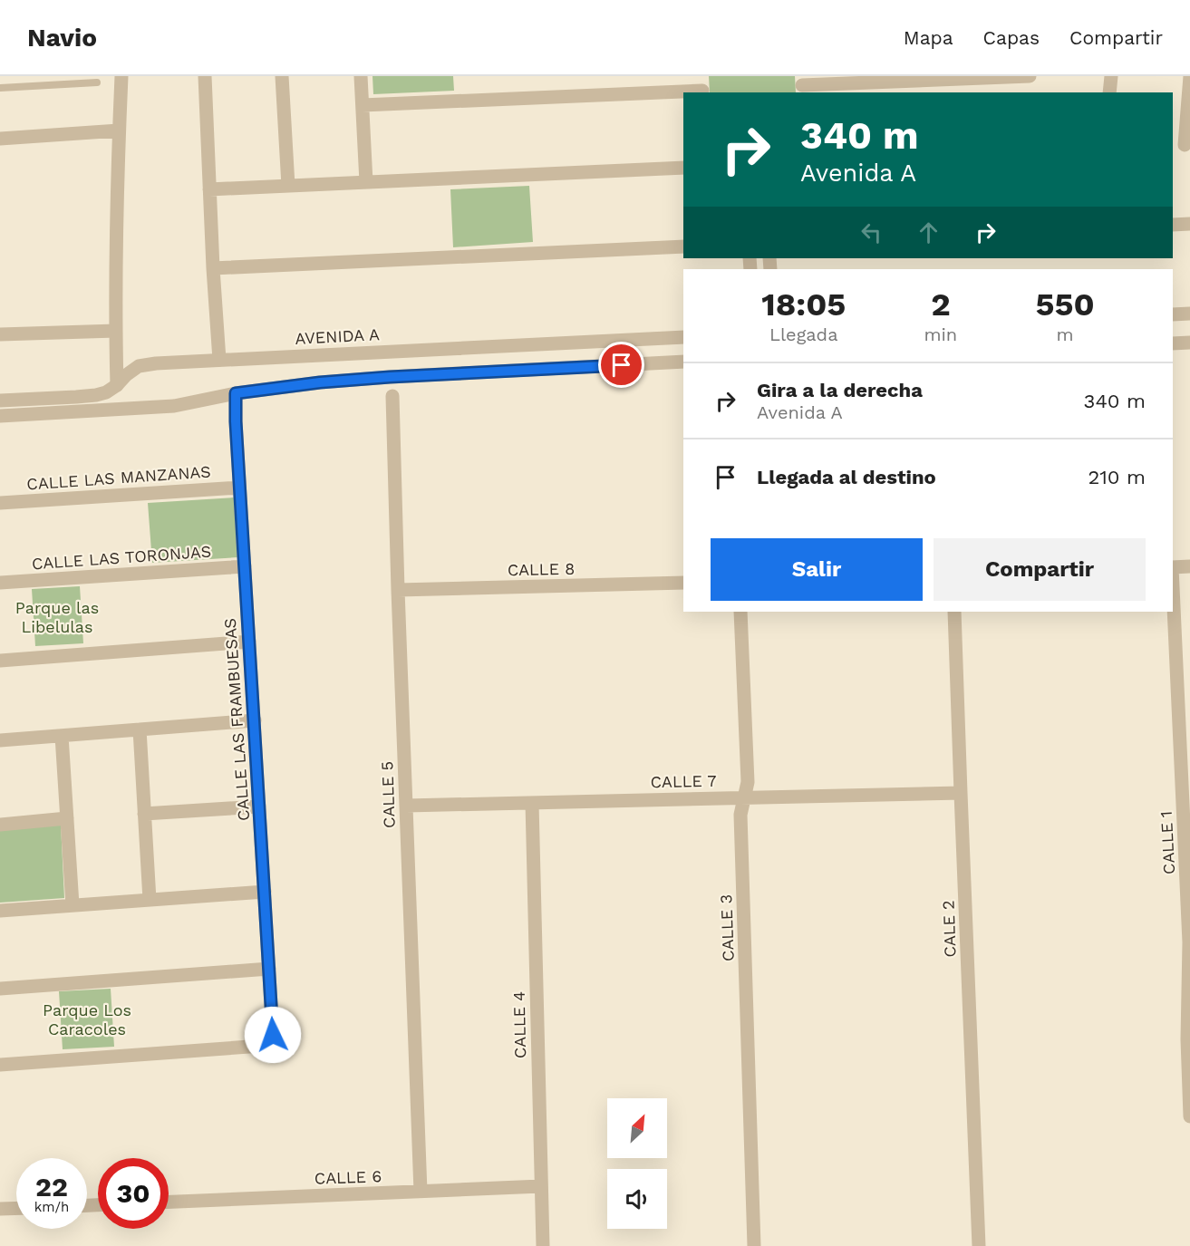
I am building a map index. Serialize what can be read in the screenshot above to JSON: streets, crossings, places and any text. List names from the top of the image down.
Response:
{
  "streets": {
    "street": [
      "AVENIDA A",
      "CALLE LAS MANZANAS",
      "CALLE LAS TORONJAS",
      "CALLE 8",
      "CALLE LAS FRAMBUESAS",
      "CALLE 7",
      "CALLE 5",
      "CALLE 1",
      "CALLE 3",
      "CALE 2",
      "CALLE 4",
      "CALLE 6"
    ]
  },
  "crossings": [
    ["CALLE LAS MANZANAS", "CALLE LAS FRAMBUESAS"],
    ["CALLE LAS TORONJAS", "CALLE LAS FRAMBUESAS"],
    ["CALLE 8", "CALLE 5"],
    ["CALLE 7", "CALLE 5"],
    ["CALLE 7", "CALLE 3"],
    ["CALLE 7", "CALE 2"],
    ["CALLE 7", "CALLE 4"],
    ["CALLE 5", "CALLE 6"],
    ["CALLE 4", "CALLE 6"]
  ],
  "parks": ["Parque las Libelulas", "Parque Los Caracoles"],
  "north": "top right",
  "page": {
    "header": "Navio",
    "nav": ["Mapa", "Capas", "Compartir"],
    "turn": ["340 m", "Avenida A"],
    "eta": [
      "18:05",
      "Llegada",
      "2",
      "min",
      "550",
      "m"
    ],
    "list": [
      {
        "name": "Gira a la derecha",
        "note": "Avenida A",
        "value": "340 m"
      },
      {
        "name": "Llegada al destino",
        "value": "210 m"
      }
    ],
    "buttons": ["Salir", "Compartir"],
    "speed": "22 km/h",
    "limit": "30"
  }
}
